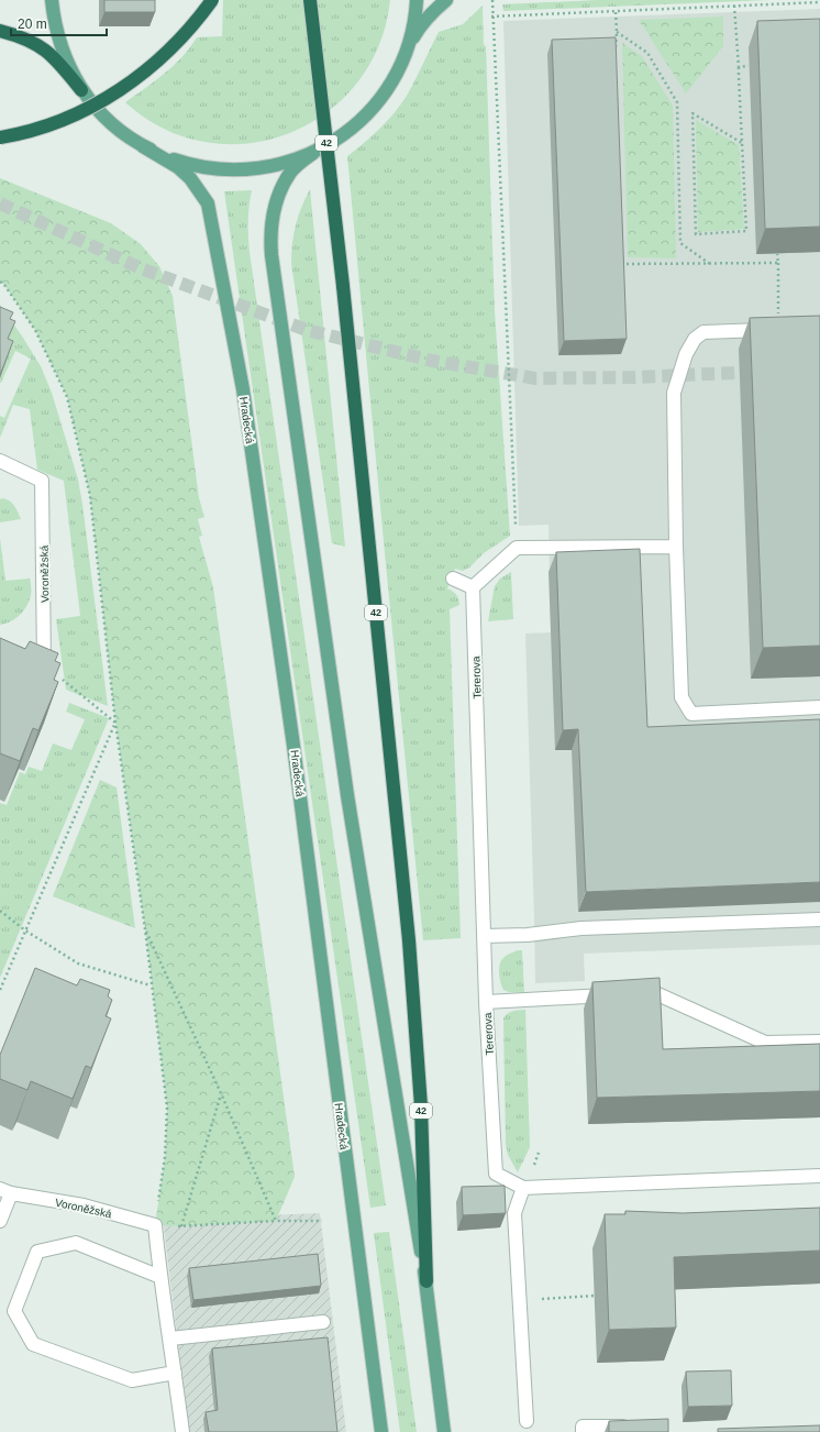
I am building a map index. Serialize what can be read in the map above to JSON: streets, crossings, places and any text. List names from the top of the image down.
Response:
{
  "streets": {
    "highway": ["42"],
    "main road": ["Hradecká"],
    "street": ["Voroněžská", "Tererova"]
  },
  "scale_bar": "20 m"
}
